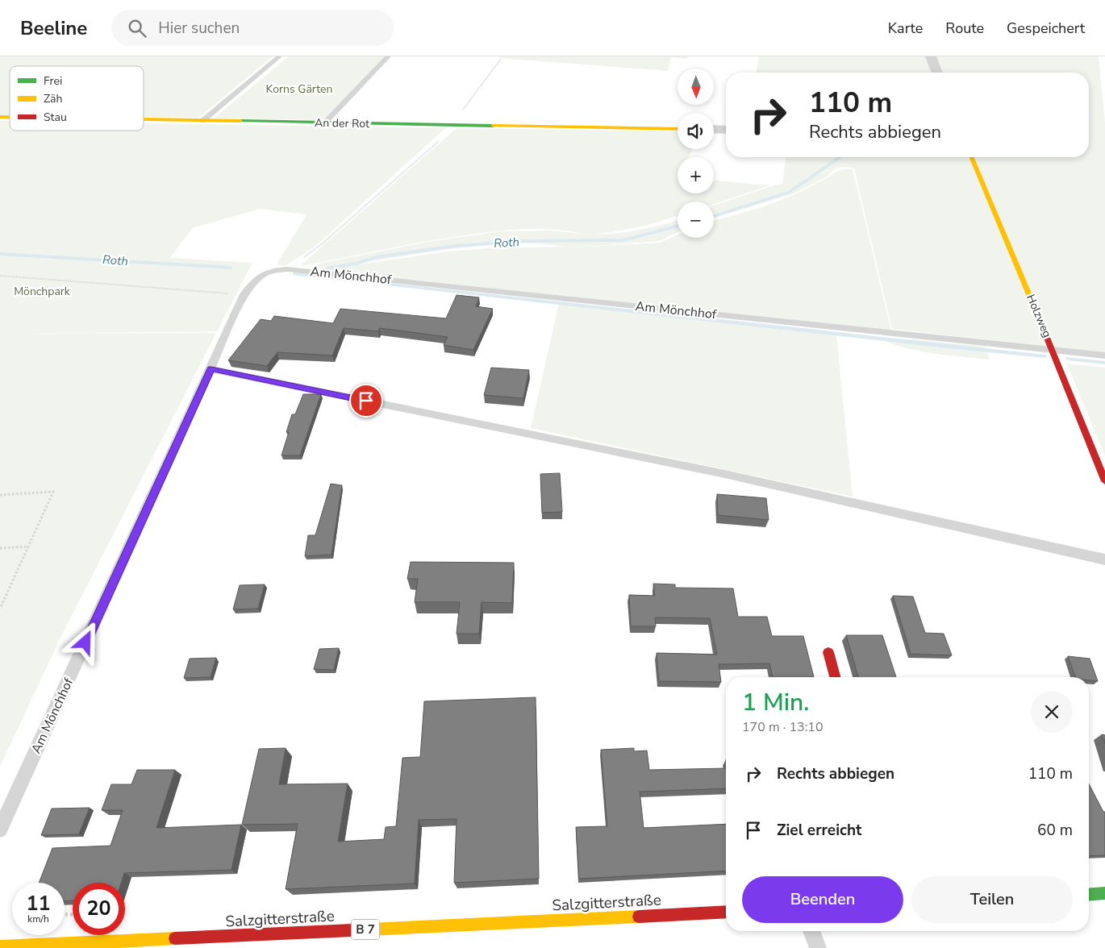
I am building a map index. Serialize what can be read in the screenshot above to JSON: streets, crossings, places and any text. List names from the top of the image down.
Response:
{
  "streets": {
    "street": [
      "An der Rot",
      "Holzweg",
      "Salzgitterstraße",
      "B 7"
    ],
    "lane": ["Am Mönchhof"]
  },
  "crossings": [
    ["Am Mönchhof", "Holzweg"]
  ],
  "water": ["Roth"],
  "parks": ["Korns Gärten", "Mönchpark"],
  "legend": ["Frei", "Zäh", "Stau"],
  "north": "bottom",
  "page": {
    "header": "Beeline",
    "search": "Hier suchen",
    "nav": ["Karte", "Route", "Gespeichert"],
    "map_buttons": ["+", "−"],
    "turn": ["110 m", "Rechts abbiegen"],
    "heading": ["1 Min.", "170 m · 13:10"],
    "list": [
      {
        "name": "Rechts abbiegen",
        "value": "110 m"
      },
      {
        "name": "Ziel erreicht",
        "value": "60 m"
      }
    ],
    "buttons": ["Beenden", "Teilen"],
    "speed": "11 km/h",
    "limit": "20"
  }
}
